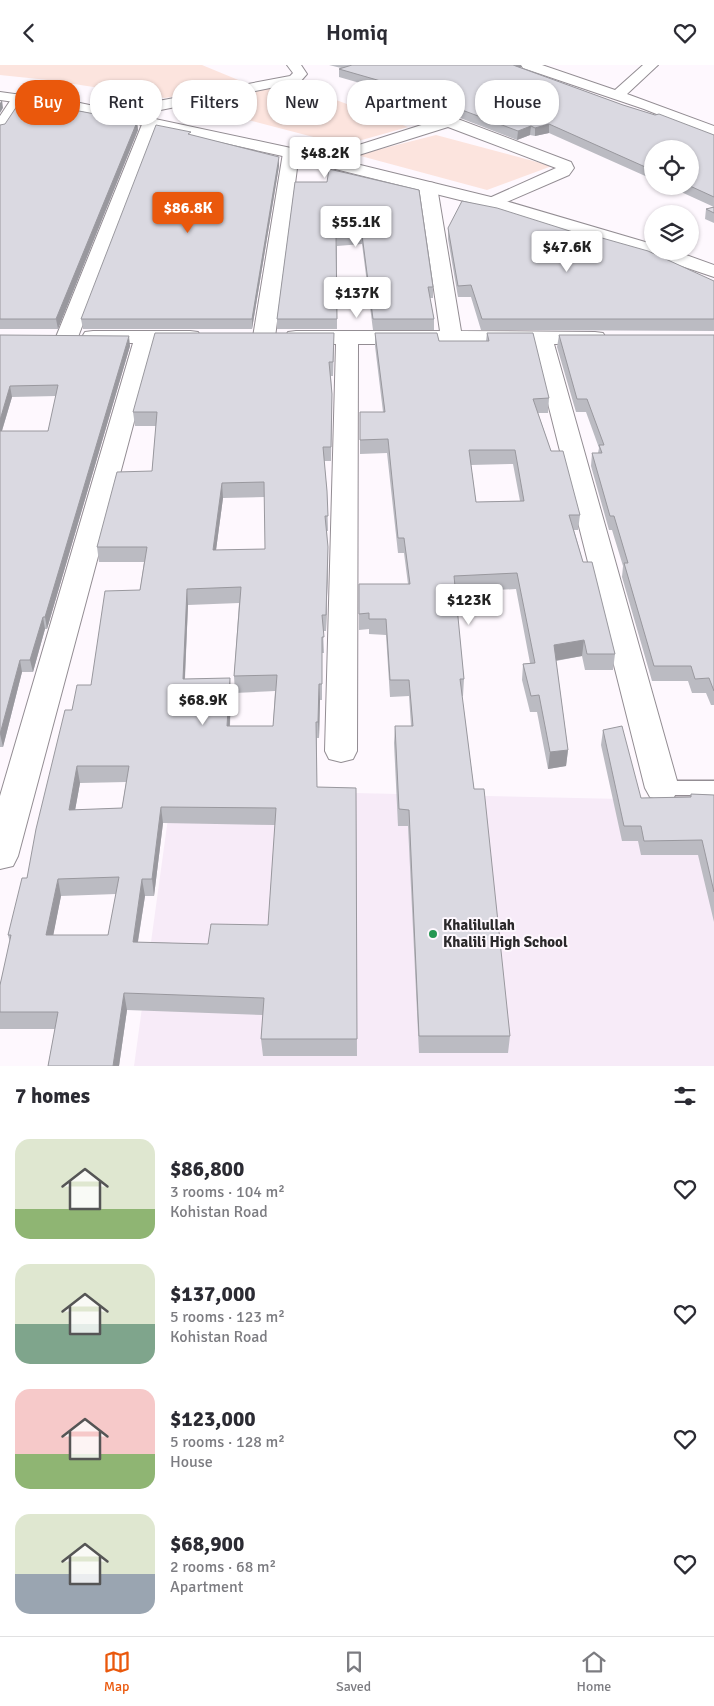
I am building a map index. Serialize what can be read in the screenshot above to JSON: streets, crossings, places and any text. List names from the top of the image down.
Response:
{
  "places": ["Khalilullah Khalili High School"],
  "page": {
    "header": "Homiq",
    "chip": [
      "Buy",
      "Rent",
      "Filters",
      "New",
      "Apartment",
      "House"
    ],
    "price": [
      "$48.2K",
      "$86.8K",
      "$55.1K",
      "$47.6K",
      "$137K",
      "$123K",
      "$68.9K"
    ],
    "heading": "7 homes",
    "list": [
      {
        "name": "$86,800",
        "note": "3 rooms · 104 m² · Kohistan Road"
      },
      {
        "name": "$137,000",
        "note": "5 rooms · 123 m² · Kohistan Road"
      },
      {
        "name": "$123,000",
        "note": "5 rooms · 128 m² · House"
      },
      {
        "name": "$68,900",
        "note": "2 rooms · 68 m² · Apartment"
      }
    ],
    "tabs": ["Map", "Saved", "Home"]
  }
}
